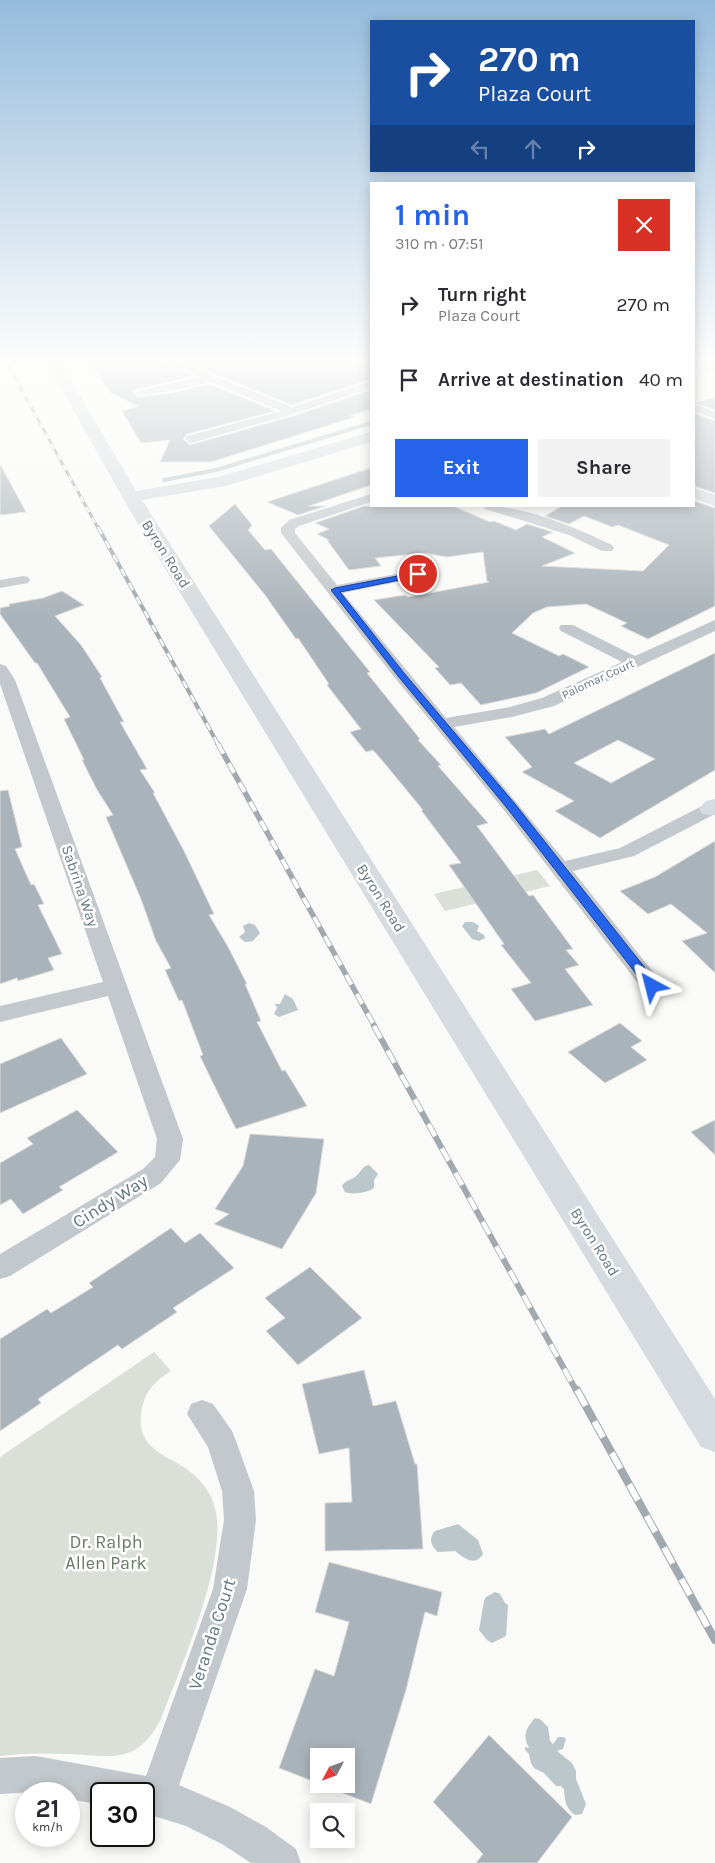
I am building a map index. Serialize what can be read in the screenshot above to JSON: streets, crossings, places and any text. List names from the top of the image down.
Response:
{
  "streets": {
    "main road": ["Byron Road"],
    "street": [
      "Palomar Court",
      "Sabrina Way",
      "Cindy Way",
      "Veranda Court"
    ]
  },
  "crossings": [
    ["Sabrina Way", "Cindy Way"]
  ],
  "parks": ["Dr. Ralph Allen Park"],
  "north": "bottom left",
  "page": {
    "turn": ["270 m", "Plaza Court"],
    "heading": ["1 min", "310 m · 07:51"],
    "list": [
      {
        "name": "Turn right",
        "note": "Plaza Court",
        "value": "270 m"
      },
      {
        "name": "Arrive at destination",
        "value": "40 m"
      }
    ],
    "buttons": ["Exit", "Share"],
    "speed": "21 km/h",
    "limit": "30"
  }
}
